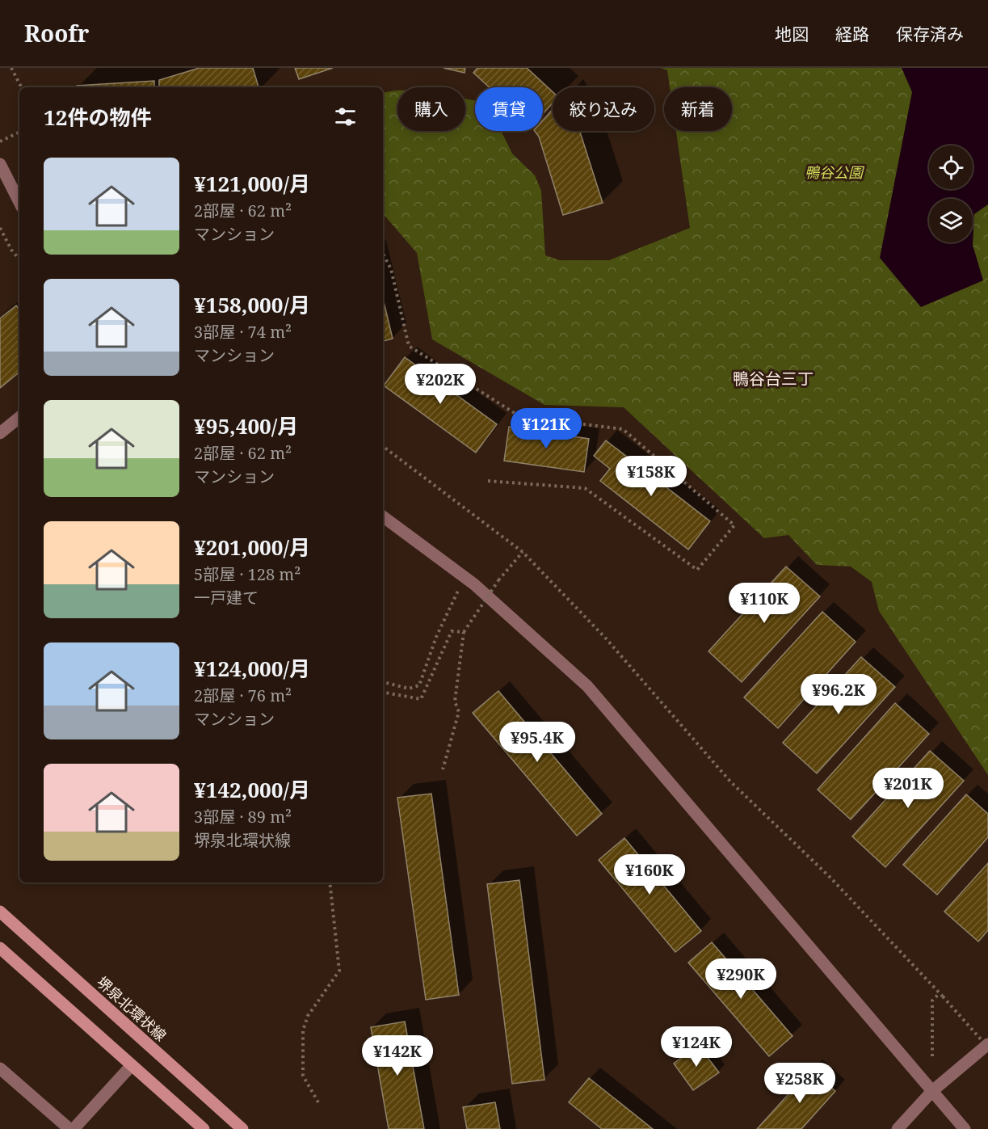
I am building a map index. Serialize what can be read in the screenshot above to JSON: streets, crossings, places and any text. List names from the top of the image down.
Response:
{
  "streets": {
    "main road": ["堺泉北環状線"]
  },
  "districts": ["鴨谷台三丁"],
  "parks": ["鴨谷公園"],
  "page": {
    "header": "Roofr",
    "nav": ["地図", "経路", "保存済み"],
    "chip": [
      "購入",
      "賃貸",
      "絞り込み",
      "新着"
    ],
    "heading": "12件の物件",
    "list": [
      {
        "name": "¥121,000/月",
        "note": "2部屋 · 62 m² · マンション"
      },
      {
        "name": "¥158,000/月",
        "note": "3部屋 · 74 m² · マンション"
      },
      {
        "name": "¥95,400/月",
        "note": "2部屋 · 62 m² · マンション"
      },
      {
        "name": "¥201,000/月",
        "note": "5部屋 · 128 m² · 一戸建て"
      },
      {
        "name": "¥124,000/月",
        "note": "2部屋 · 76 m² · マンション"
      },
      {
        "name": "¥142,000/月",
        "note": "3部屋 · 89 m² · 堺泉北環状線"
      }
    ],
    "price": [
      "¥202K",
      "¥121K",
      "¥158K",
      "¥110K",
      "¥96.2K",
      "¥95.4K",
      "¥201K",
      "¥160K",
      "¥290K",
      "¥124K",
      "¥142K",
      "¥258K"
    ]
  }
}
